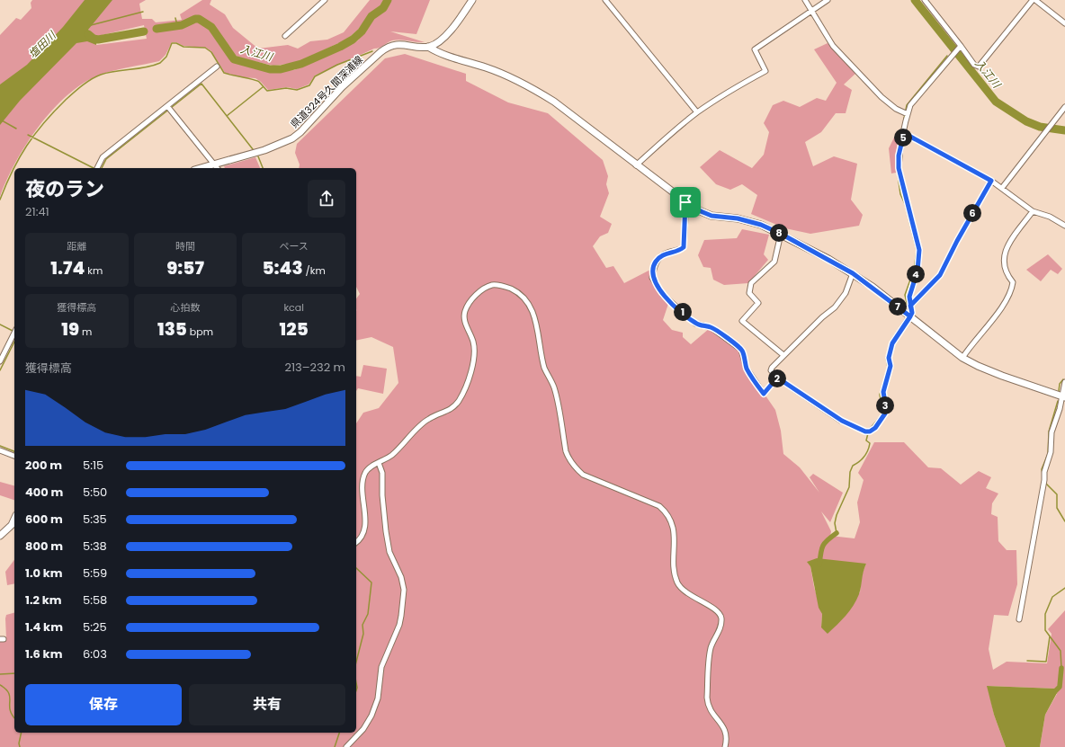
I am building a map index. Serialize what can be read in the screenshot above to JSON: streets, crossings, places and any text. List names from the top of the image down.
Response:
{
  "streets": {
    "street": ["県道324号久間深浦線"]
  },
  "water": ["塩田川", "入江川"],
  "page": {
    "pins": [
      "5",
      "6",
      "8",
      "4",
      "7",
      "1",
      "2",
      "3"
    ],
    "heading": ["夜のラン", "21:41"],
    "stats": [
      ["距離", "1.74 km"],
      ["時間", "9:57"],
      ["ペース", "5:43 /km"],
      ["獲得標高", "19 m"],
      ["心拍数", "135 bpm"],
      ["kcal", "125"]
    ],
    "chart": ["獲得標高", "213–232 m"],
    "list": [
      {
        "name": "200 m",
        "note": "5:15"
      },
      {
        "name": "400 m",
        "note": "5:50"
      },
      {
        "name": "600 m",
        "note": "5:35"
      },
      {
        "name": "800 m",
        "note": "5:38"
      },
      {
        "name": "1.0 km",
        "note": "5:59"
      },
      {
        "name": "1.2 km",
        "note": "5:58"
      },
      {
        "name": "1.4 km",
        "note": "5:25"
      },
      {
        "name": "1.6 km",
        "note": "6:03"
      }
    ],
    "buttons": ["保存", "共有"]
  }
}
